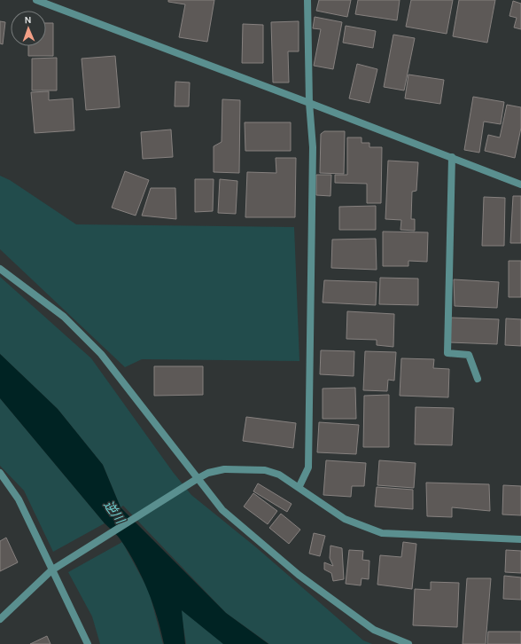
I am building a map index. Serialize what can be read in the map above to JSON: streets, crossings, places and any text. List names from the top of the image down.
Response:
{
  "water": ["逆川"],
  "north": "top"
}
